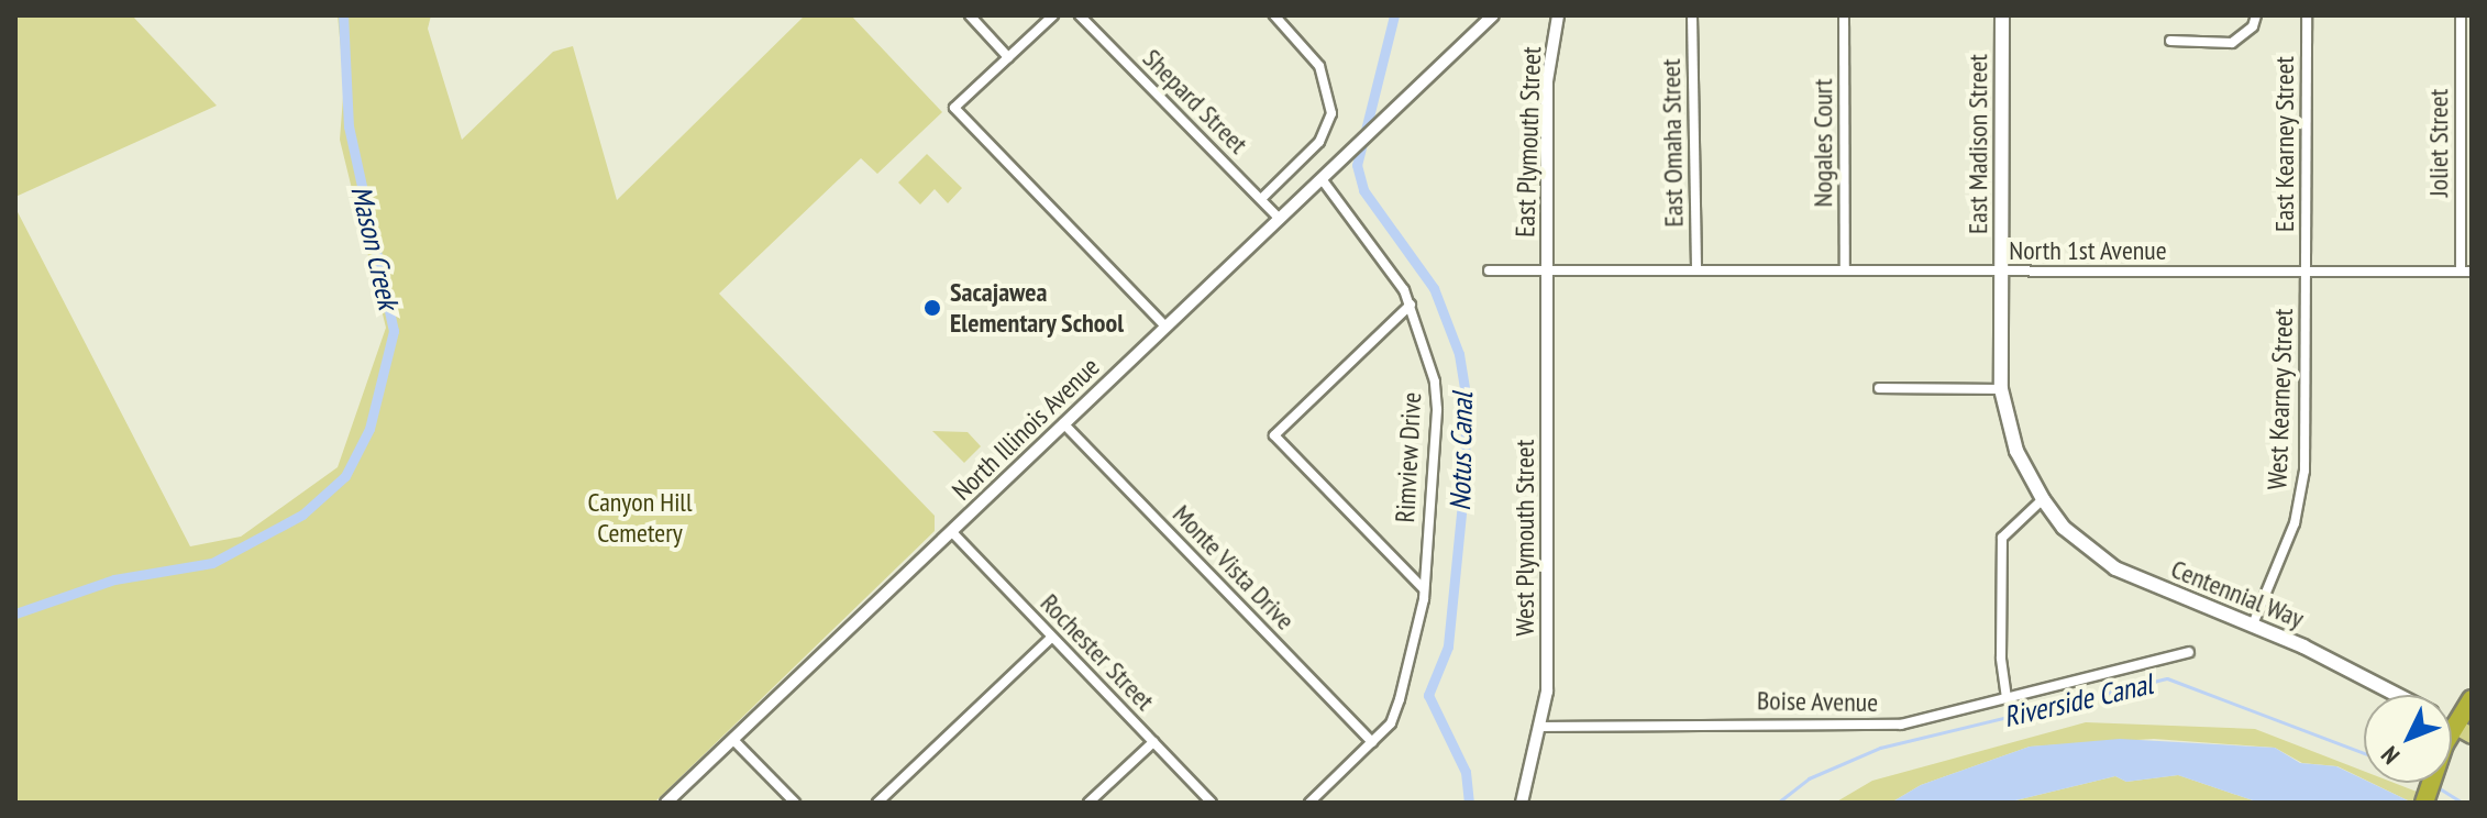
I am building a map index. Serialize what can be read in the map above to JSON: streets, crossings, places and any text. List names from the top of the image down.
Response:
{
  "streets": {
    "main road": ["East Madison Street", "Centennial Way"],
    "street": [
      "Shepard Street",
      "East Plymouth Street",
      "East Omaha Street",
      "Nogales Court",
      "Joliet Street",
      "East Kearney Street",
      "North 1st Avenue",
      "West Kearney Street",
      "North Illinois Avenue",
      "Rimview Drive",
      "West Plymouth Street",
      "Monte Vista Drive",
      "Rochester Street",
      "Boise Avenue"
    ]
  },
  "crossings": [
    ["Shepard Street", "North Illinois Avenue"],
    ["East Plymouth Street", "North 1st Avenue"],
    ["East Plymouth Street", "West Plymouth Street"],
    ["East Omaha Street", "North 1st Avenue"],
    ["Nogales Court", "North 1st Avenue"],
    ["Joliet Street", "North 1st Avenue"],
    ["East Madison Street", "North 1st Avenue"],
    ["East Madison Street", "Centennial Way"],
    ["East Kearney Street", "North 1st Avenue"],
    ["East Kearney Street", "West Kearney Street"],
    ["North 1st Avenue", "West Kearney Street"],
    ["North 1st Avenue", "West Plymouth Street"],
    ["West Kearney Street", "Centennial Way"],
    ["North Illinois Avenue", "Rimview Drive"],
    ["North Illinois Avenue", "Monte Vista Drive"],
    ["North Illinois Avenue", "Rochester Street"],
    ["Rimview Drive", "Monte Vista Drive"],
    ["West Plymouth Street", "Boise Avenue"]
  ],
  "water": ["Mason Creek", "Notus Canal", "Riverside Canal"],
  "parks": ["Canyon Hill Cemetery"],
  "places": ["Sacajawea Elementary School"],
  "north": "bottom left"
}
